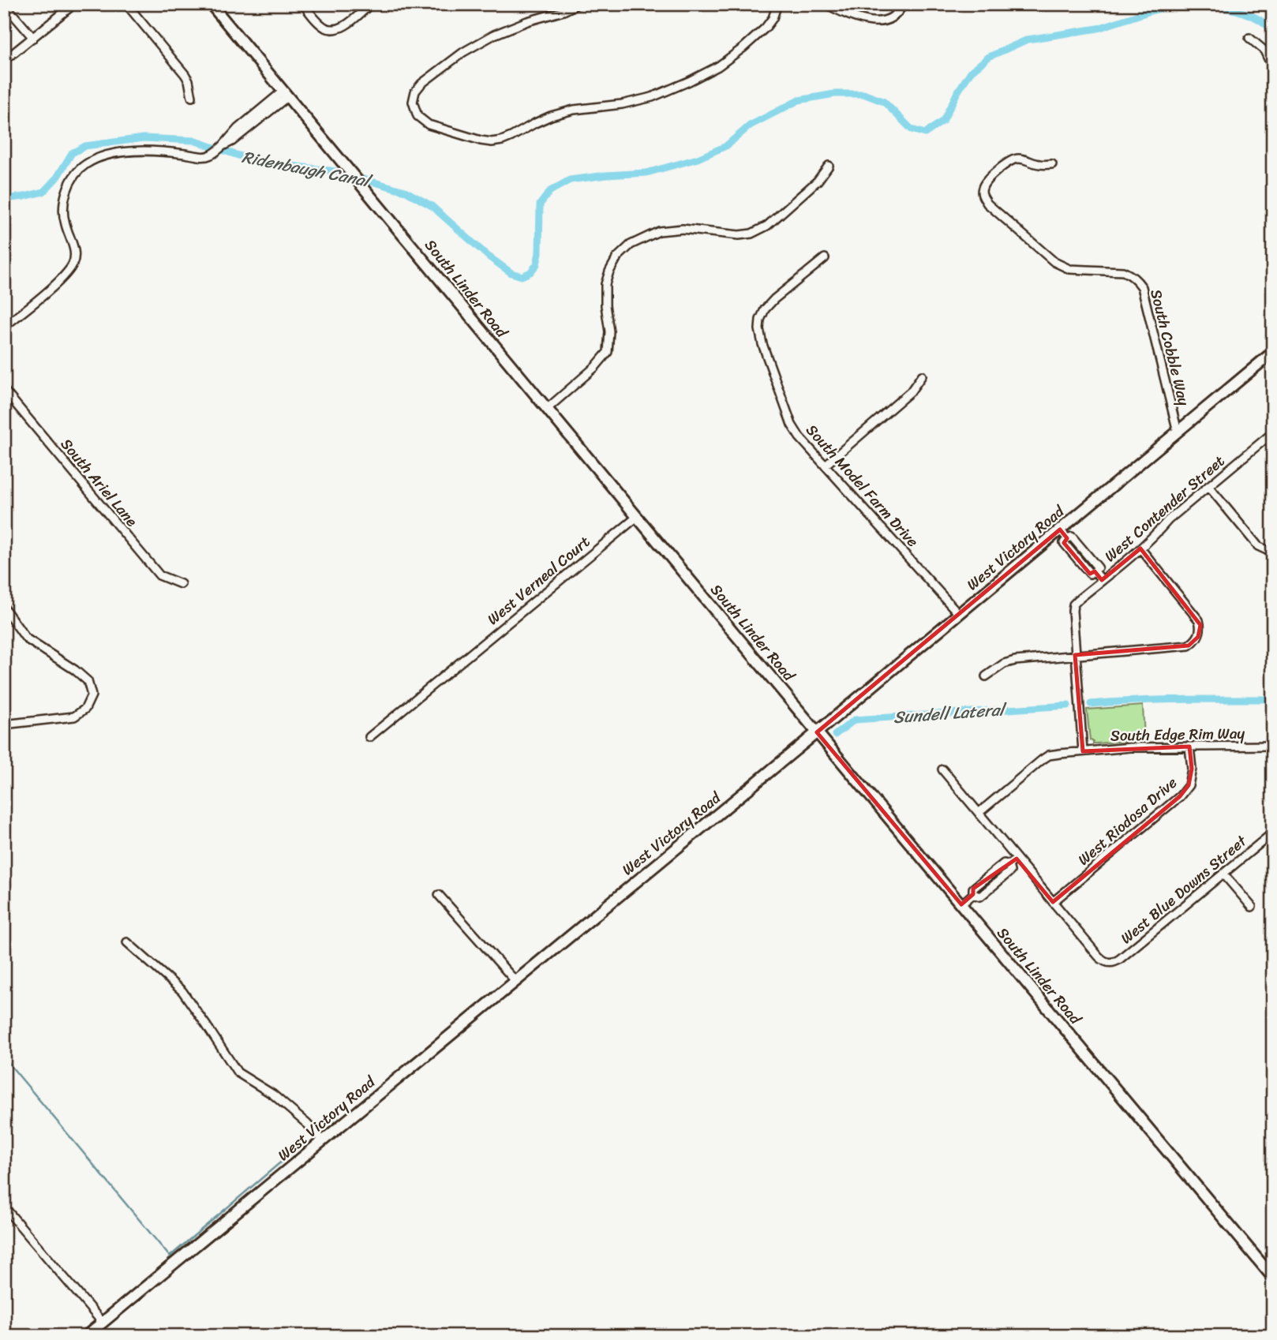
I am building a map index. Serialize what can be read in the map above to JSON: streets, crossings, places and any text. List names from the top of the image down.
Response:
{
  "streets": {
    "street": [
      "South Linder Road",
      "South Cobble Way",
      "South Ariel Lane",
      "South Model Farm Drive",
      "West Contender Street",
      "West Victory Road",
      "West Verneal Court",
      "South Edge Rim Way",
      "West Riodosa Drive",
      "West Blue Downs Street"
    ]
  },
  "crossings": [
    ["South Linder Road", "West Victory Road"],
    ["South Linder Road", "West Verneal Court"],
    ["South Cobble Way", "West Victory Road"],
    ["South Model Farm Drive", "West Victory Road"],
    ["South Edge Rim Way", "West Riodosa Drive"],
    ["West Riodosa Drive", "West Blue Downs Street"]
  ],
  "water": ["Ridenbaugh Canal", "Sundell Lateral"]
}
